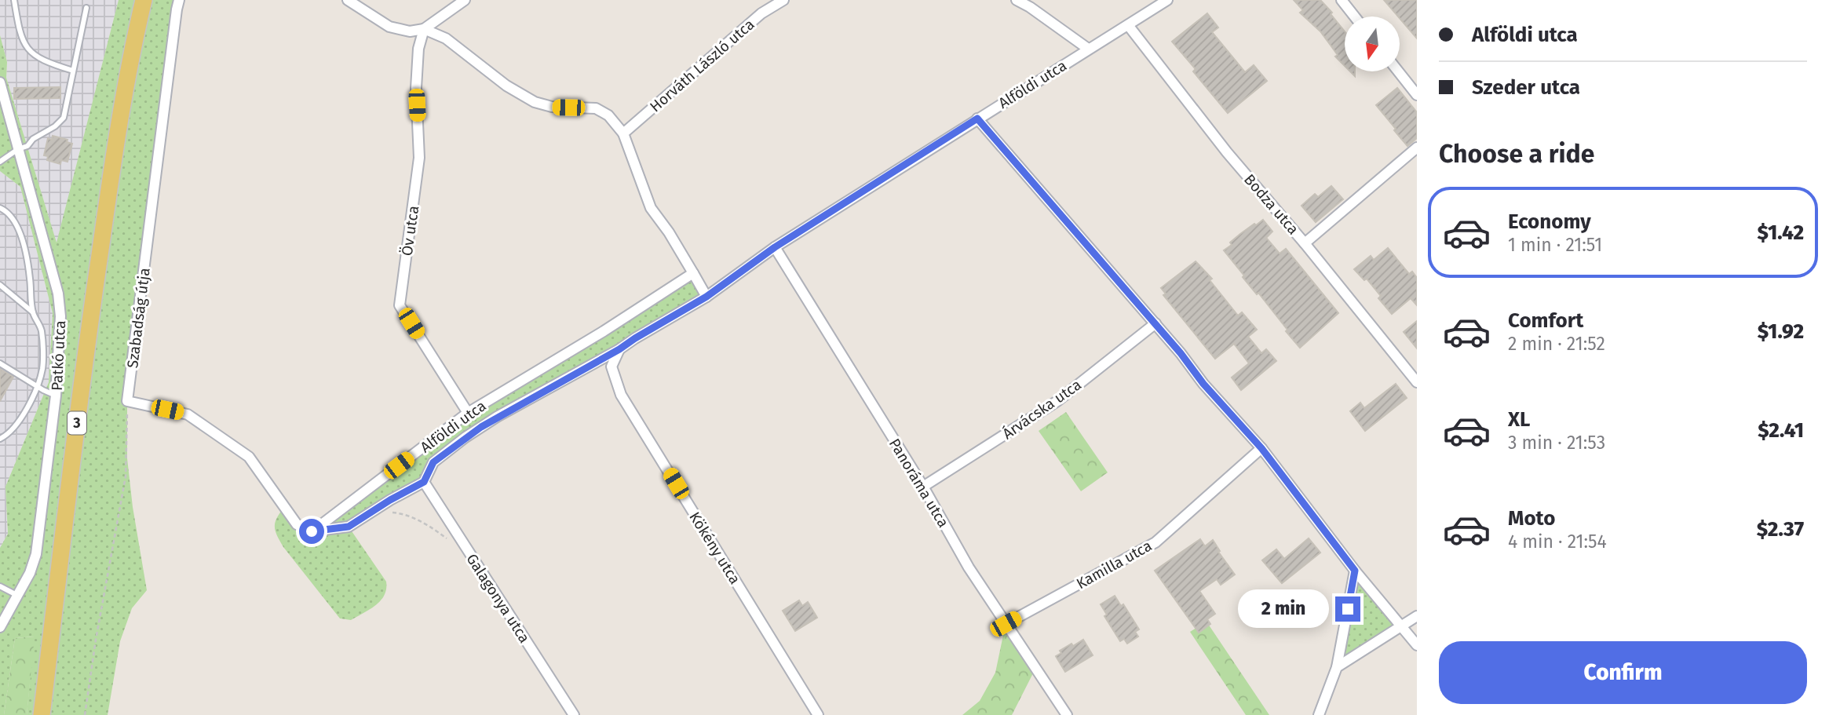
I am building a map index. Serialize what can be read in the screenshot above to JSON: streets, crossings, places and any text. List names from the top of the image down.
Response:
{
  "streets": {
    "main road": ["3"],
    "street": [
      "Horváth László utca",
      "Alföldi utca",
      "Bodza utca",
      "Öv utca",
      "Szabadság útja",
      "Patkó utca",
      "Árvácska utca",
      "Panoráma utca",
      "Kökény utca",
      "Kamilla utca",
      "Galagonya utca"
    ]
  },
  "crossings": [
    ["Alföldi utca", "Bodza utca"],
    ["Alföldi utca", "Öv utca"],
    ["Alföldi utca", "Panoráma utca"],
    ["Alföldi utca", "Kökény utca"],
    ["Alföldi utca", "Galagonya utca"],
    ["Árvácska utca", "Panoráma utca"],
    ["Panoráma utca", "Kamilla utca"]
  ],
  "north": "bottom",
  "page": {
    "banner": ["Alföldi utca", "Szeder utca"],
    "heading": "Choose a ride",
    "list": [
      {
        "name": "Economy",
        "note": "1 min · 21:51",
        "value": "$1.42"
      },
      {
        "name": "Comfort",
        "note": "2 min · 21:52",
        "value": "$1.92"
      },
      {
        "name": "XL",
        "note": "3 min · 21:53",
        "value": "$2.41"
      },
      {
        "name": "Moto",
        "note": "4 min · 21:54",
        "value": "$2.37"
      }
    ],
    "bubble": "2 min",
    "buttons": "Confirm"
  }
}
